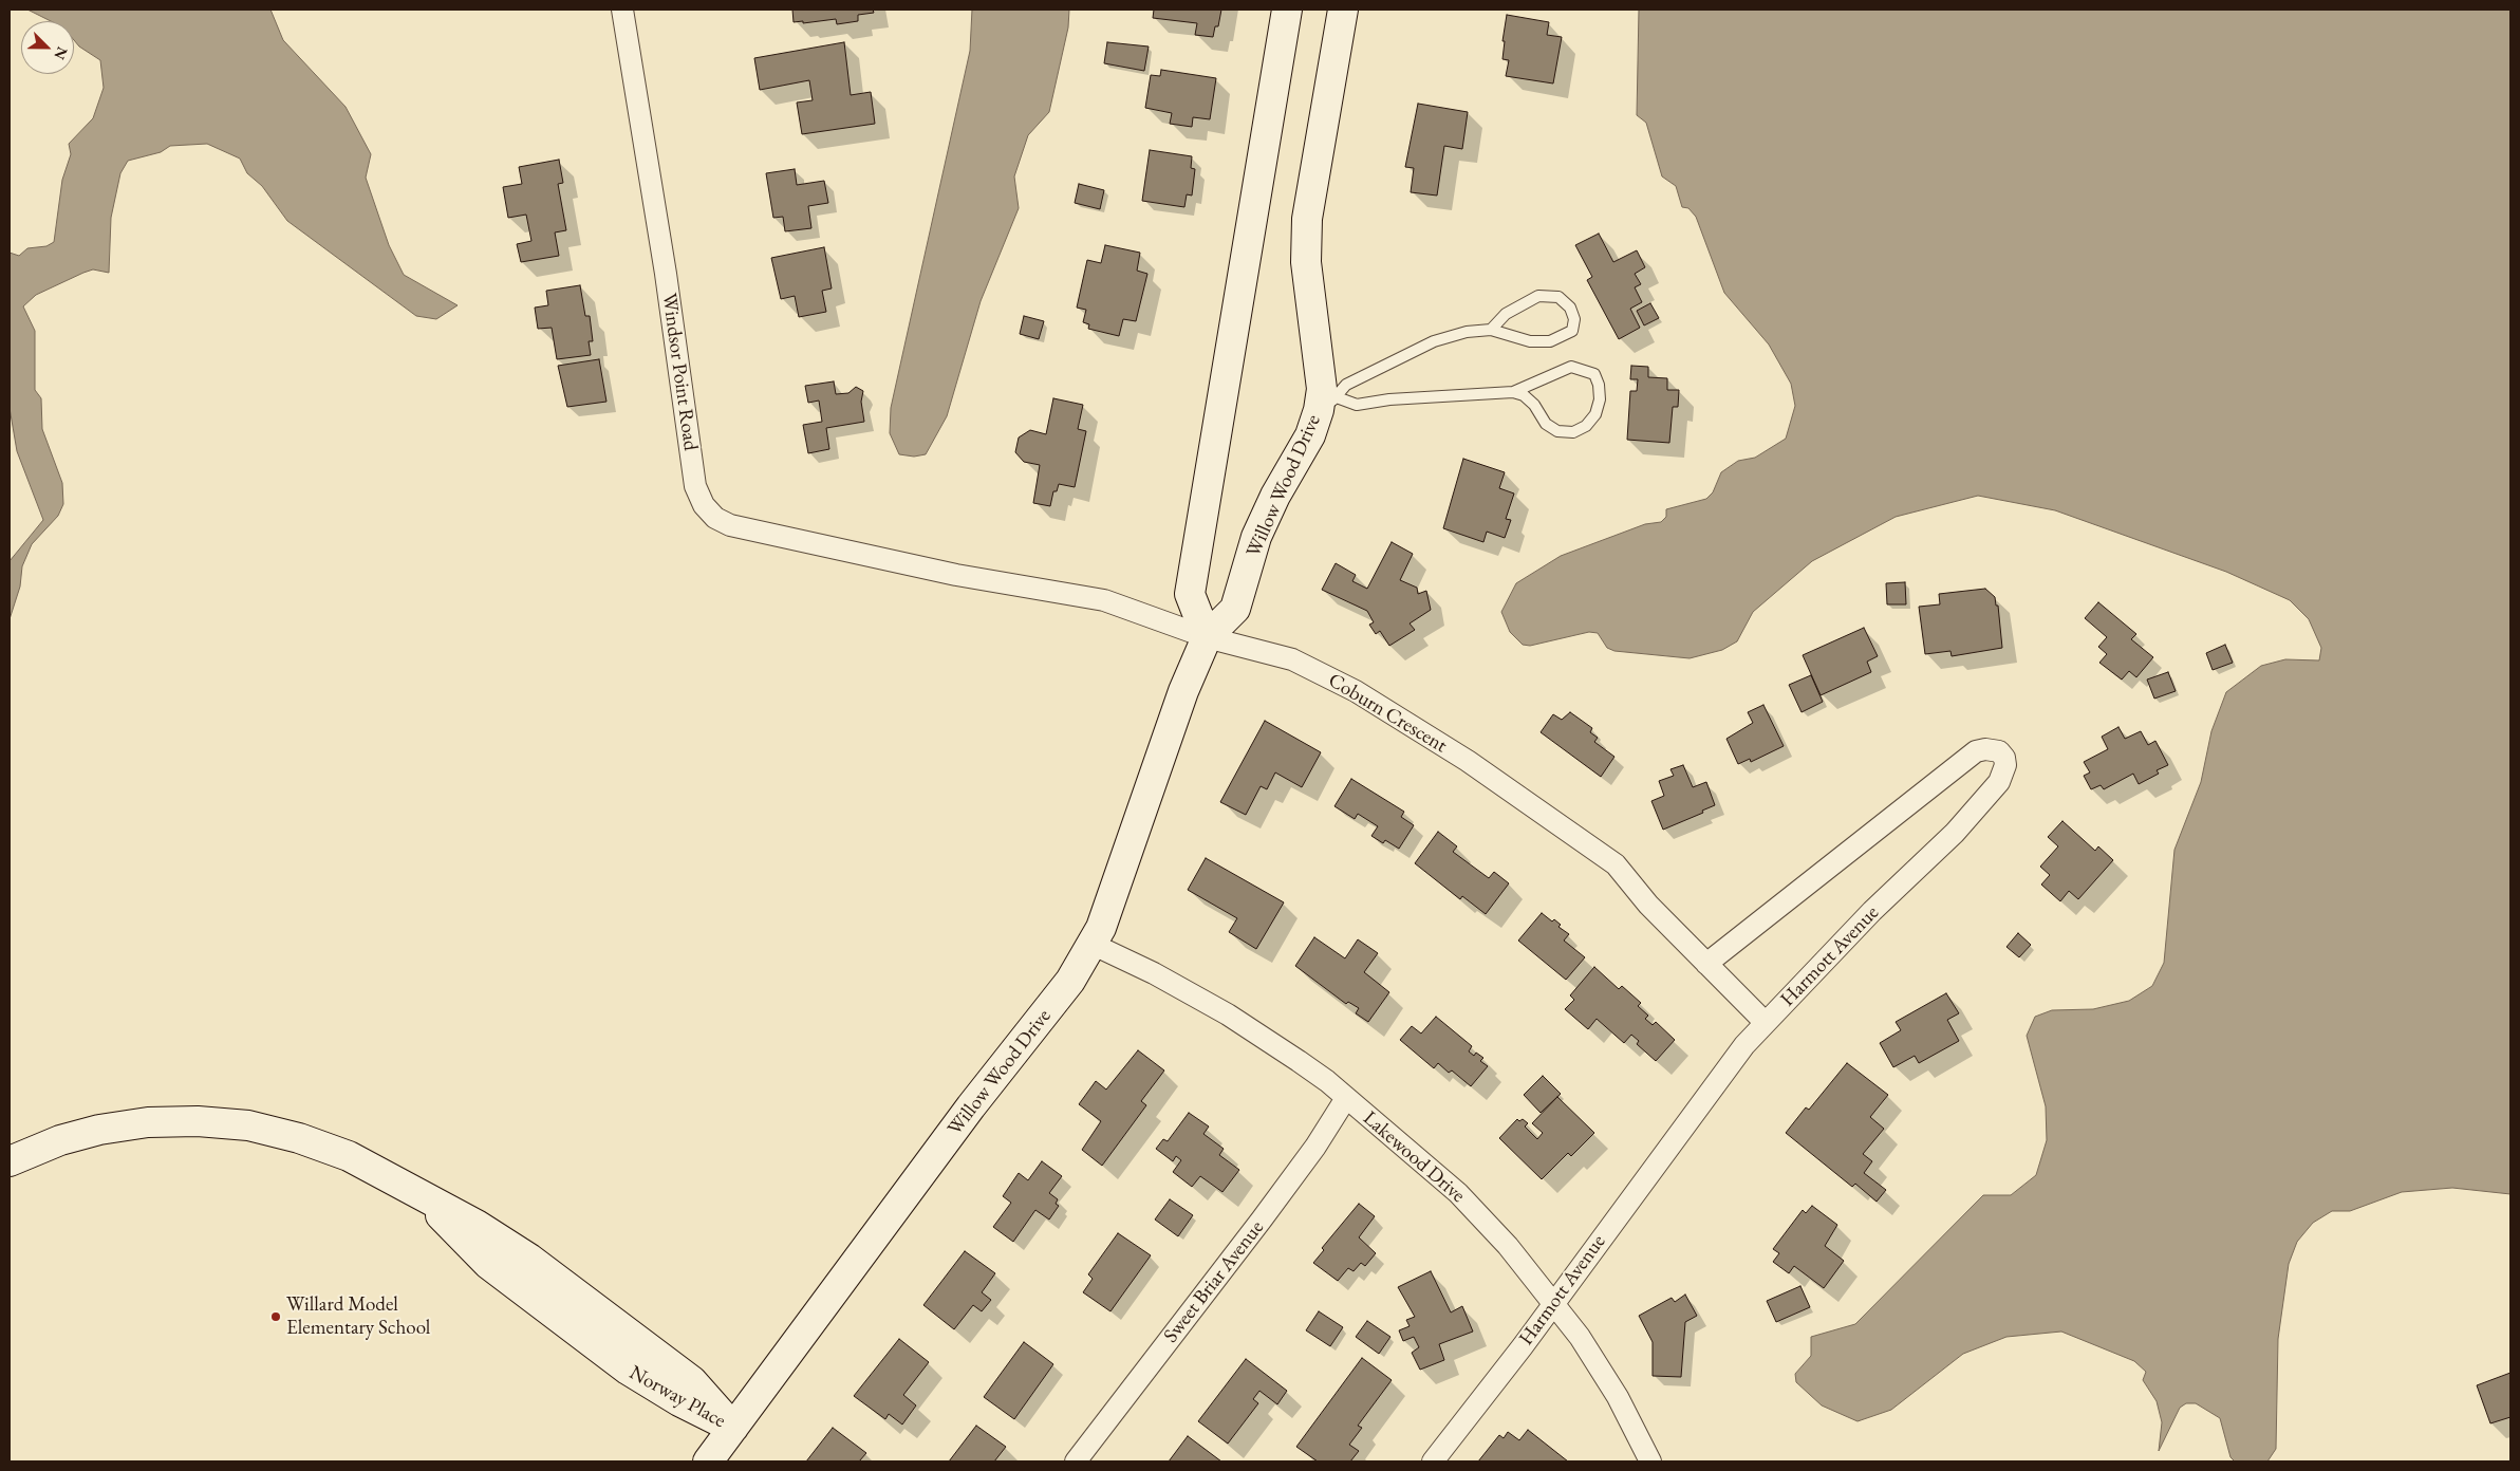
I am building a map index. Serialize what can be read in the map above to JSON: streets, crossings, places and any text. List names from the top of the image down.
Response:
{
  "streets": {
    "street": [
      "Windsor Point Road",
      "Willow Wood Drive",
      "Coburn Crescent",
      "Harmott Avenue",
      "Lakewood Drive",
      "Sweet Briar Avenue",
      "Norway Place"
    ]
  },
  "crossings": [
    ["Windsor Point Road", "Coburn Crescent"],
    ["Willow Wood Drive", "Coburn Crescent"],
    ["Willow Wood Drive", "Lakewood Drive"],
    ["Willow Wood Drive", "Norway Place"],
    ["Coburn Crescent", "Harmott Avenue"],
    ["Harmott Avenue", "Lakewood Drive"],
    ["Lakewood Drive", "Sweet Briar Avenue"]
  ],
  "places": ["Willard Model Elementary School"],
  "north": "bottom right"
}
